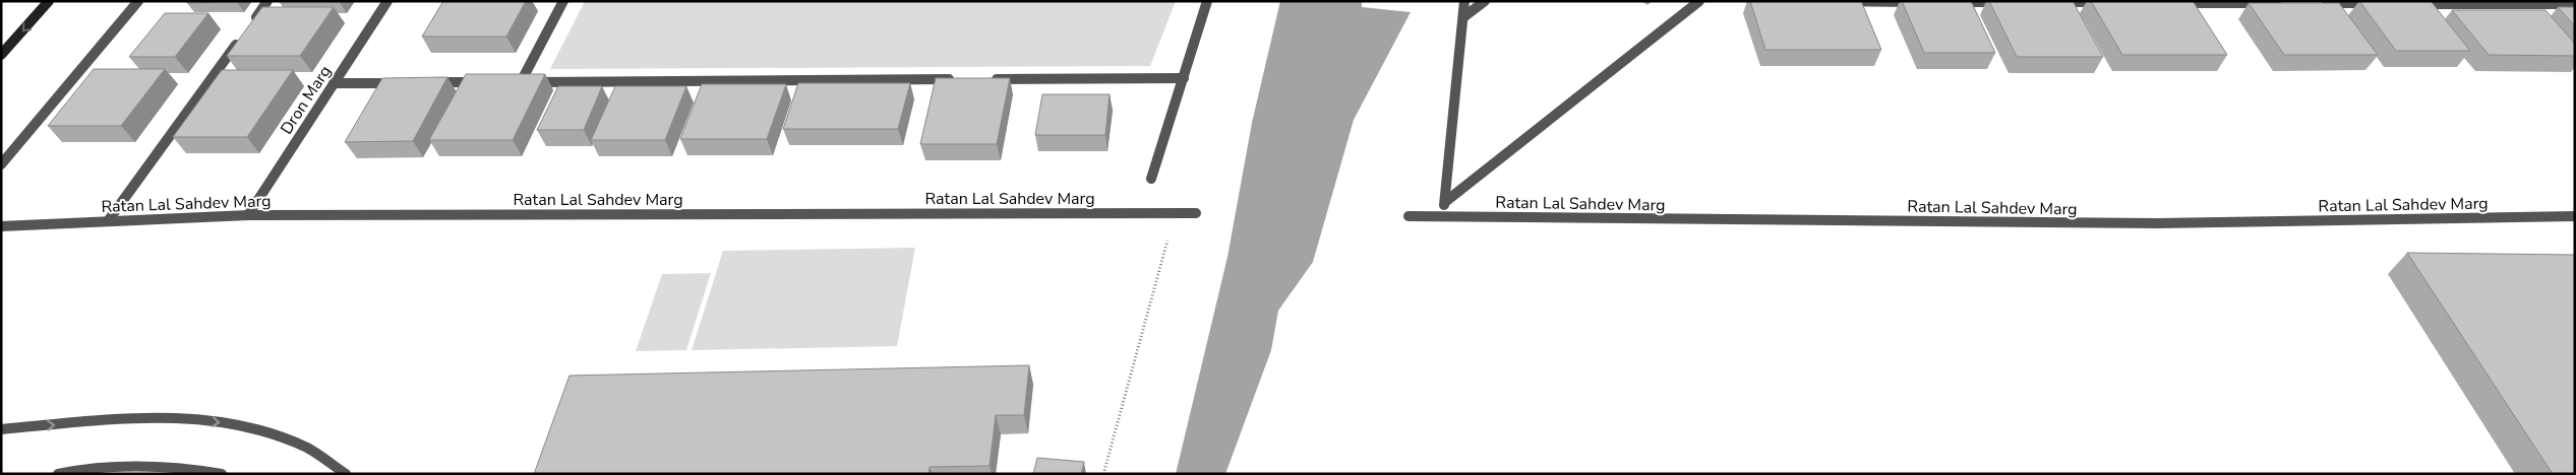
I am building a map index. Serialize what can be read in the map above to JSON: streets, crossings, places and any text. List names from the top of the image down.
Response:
{
  "streets": {
    "street": ["Dron Marg", "Ratan Lal Sahdev Marg"]
  },
  "crossings": [
    ["Dron Marg", "Ratan Lal Sahdev Marg"]
  ]
}
